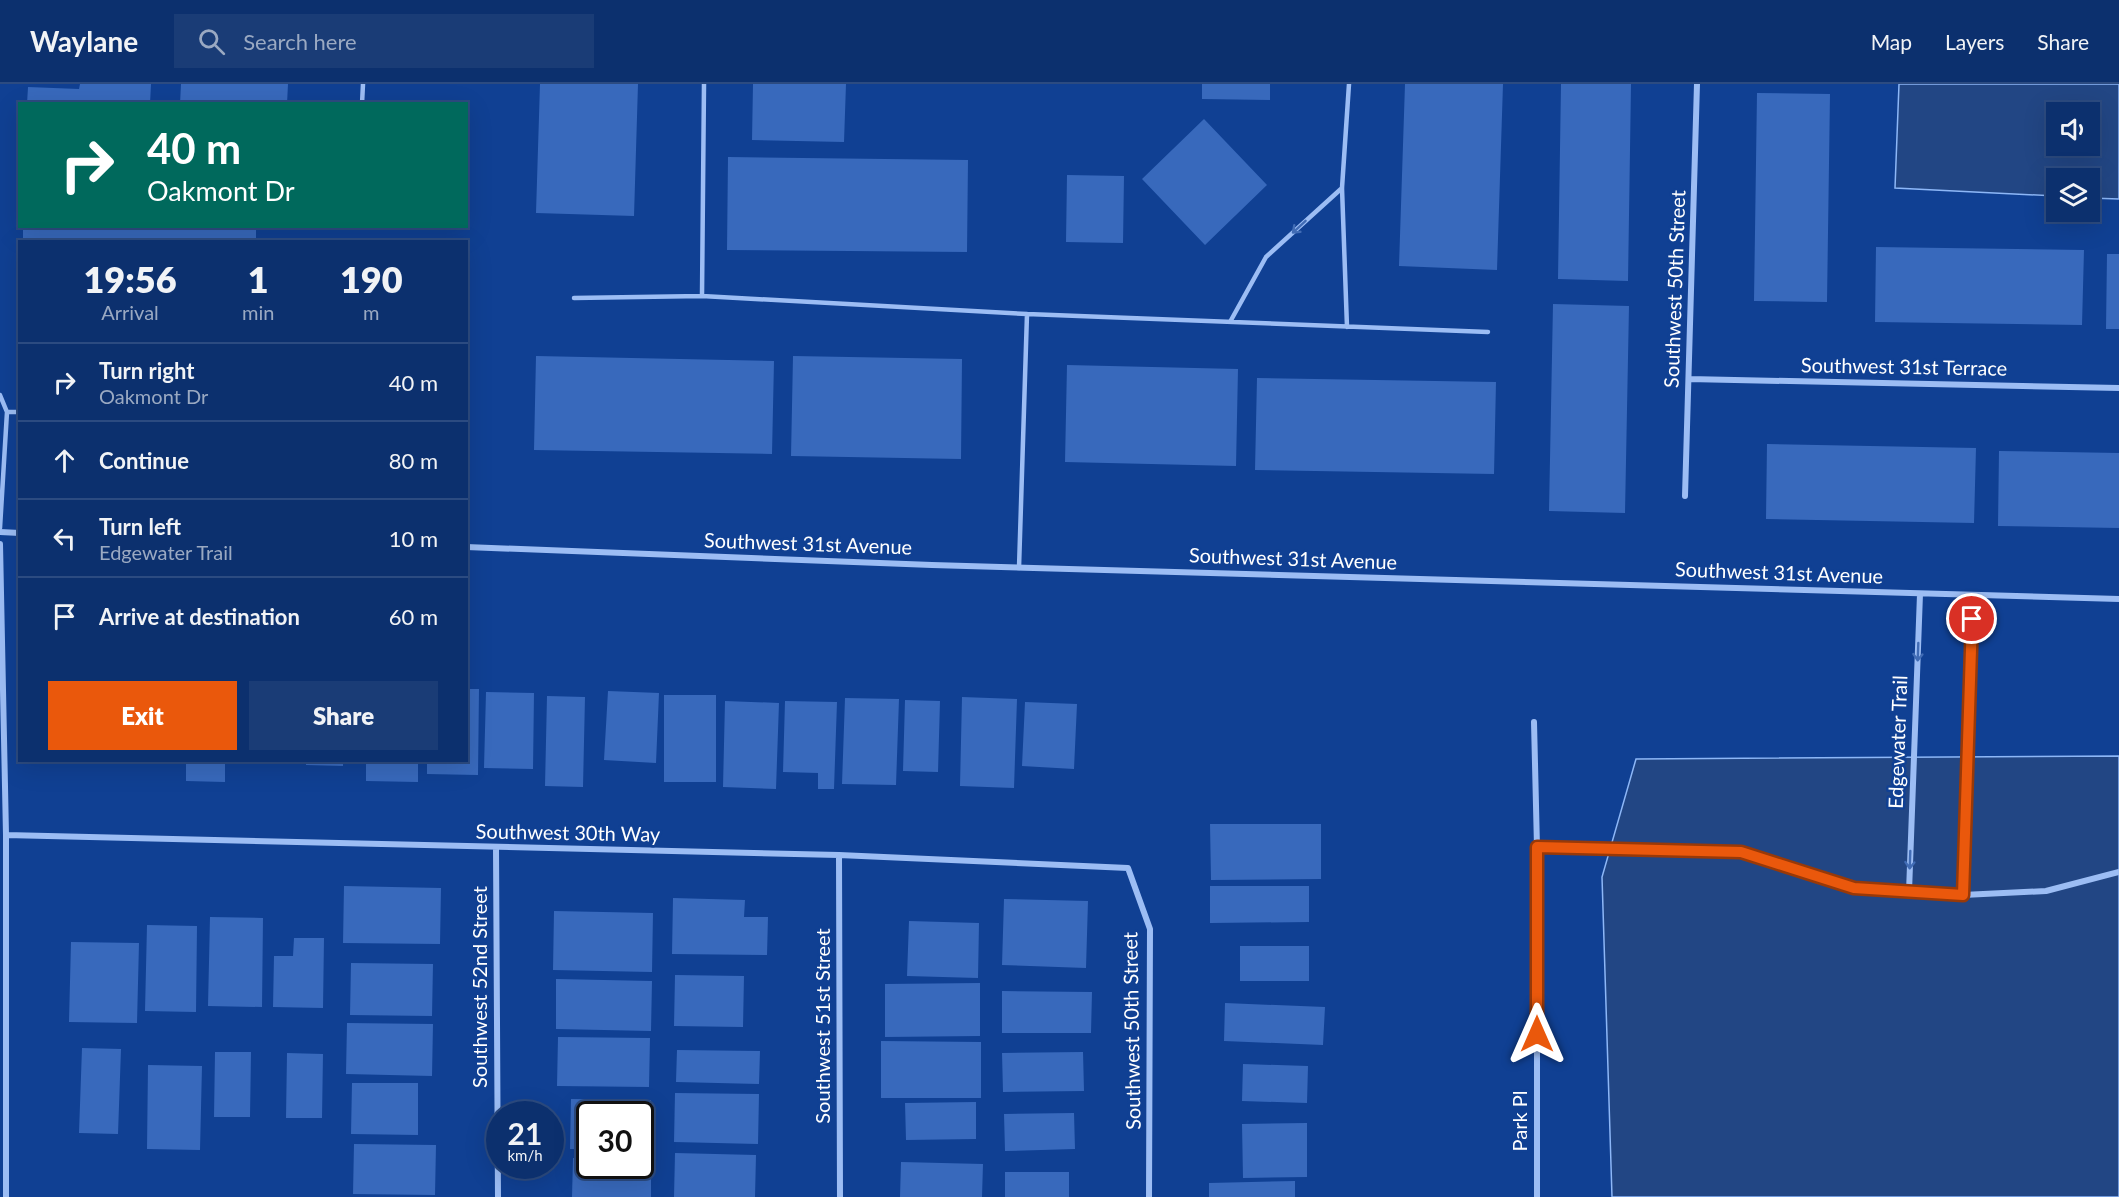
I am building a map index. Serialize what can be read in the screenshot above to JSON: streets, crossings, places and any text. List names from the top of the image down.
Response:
{
  "streets": {
    "street": [
      "Southwest 50th Street",
      "Southwest 31st Terrace",
      "Southwest 31st Avenue",
      "Edgewater Trail",
      "Southwest 30th Way",
      "Southwest 52nd Street",
      "Southwest 51st Street",
      "Park Pl"
    ]
  },
  "crossings": [
    ["Southwest 50th Street", "Southwest 31st Terrace"],
    ["Southwest 50th Street", "Southwest 30th Way"],
    ["Southwest 31st Avenue", "Edgewater Trail"],
    ["Southwest 30th Way", "Southwest 52nd Street"],
    ["Southwest 30th Way", "Southwest 51st Street"]
  ],
  "page": {
    "header": "Waylane",
    "search": "Search here",
    "nav": ["Map", "Layers", "Share"],
    "turn": ["40 m", "Oakmont Dr"],
    "eta": [
      "19:56",
      "Arrival",
      "1",
      "min",
      "190",
      "m"
    ],
    "list": [
      {
        "name": "Turn right",
        "note": "Oakmont Dr",
        "value": "40 m"
      },
      {
        "name": "Continue",
        "value": "80 m"
      },
      {
        "name": "Turn left",
        "note": "Edgewater Trail",
        "value": "10 m"
      },
      {
        "name": "Arrive at destination",
        "value": "60 m"
      }
    ],
    "buttons": ["Exit", "Share"],
    "speed": "21 km/h",
    "limit": "30"
  }
}
